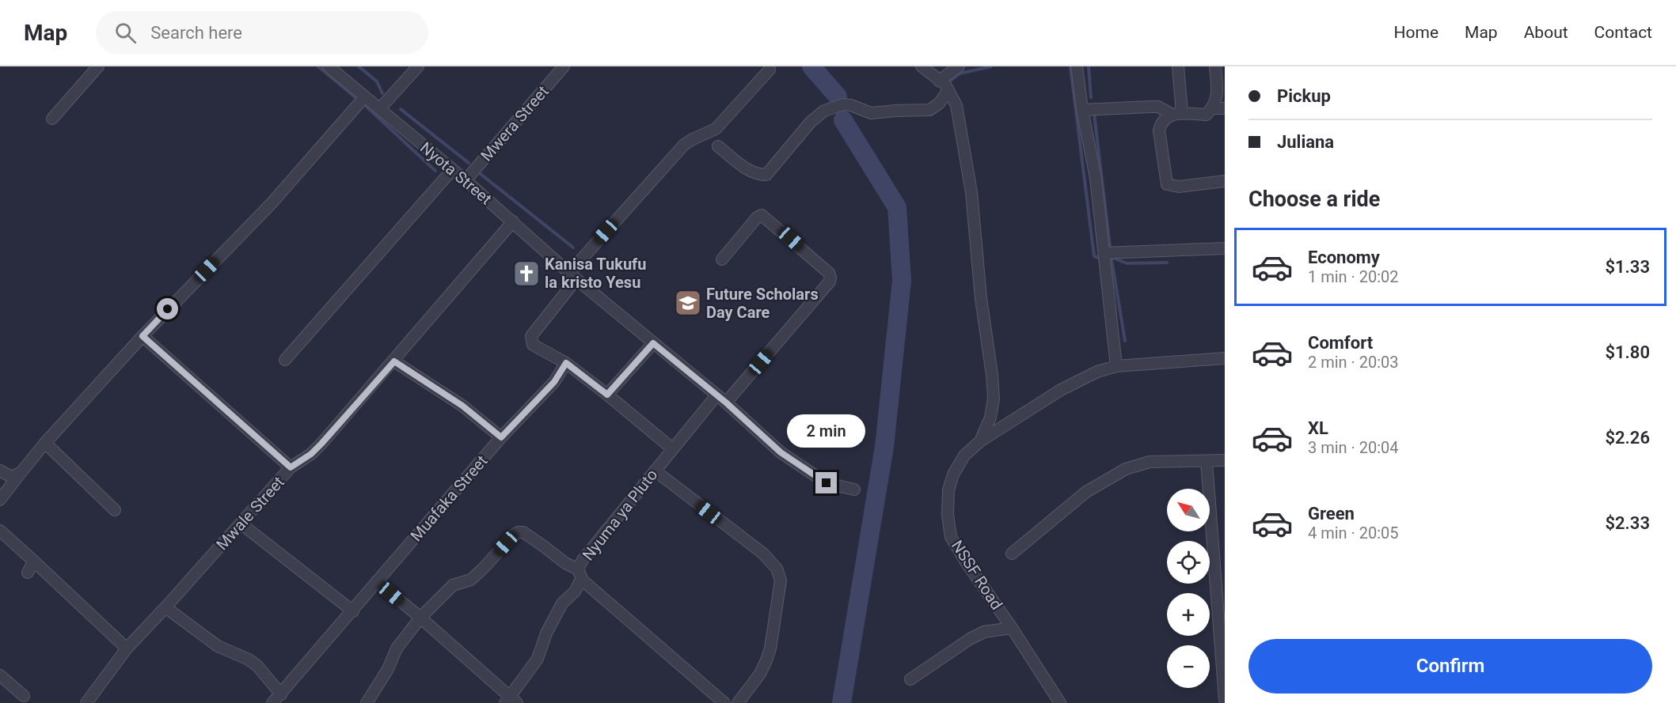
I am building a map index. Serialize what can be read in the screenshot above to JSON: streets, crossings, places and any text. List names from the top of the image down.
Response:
{
  "streets": {
    "street": [
      "Mwera Street",
      "Nyota Street",
      "Muafaka Street",
      "Mwale Street",
      "Nyuma ya Pluto",
      "NSSF Road"
    ]
  },
  "crossings": [
    ["Mwera Street", "Nyota Street"],
    ["Nyota Street", "Mwale Street"],
    ["Nyota Street", "Nyuma ya Pluto"]
  ],
  "places": {
    "church": ["Kanisa Tukufu la kristo Yesu"],
    "school or university": ["Future Scholars Day Care"]
  },
  "north": "top left",
  "page": {
    "header": "Map",
    "search": "Search here",
    "nav": [
      "Home",
      "Map",
      "About",
      "Contact"
    ],
    "banner": ["Pickup", "Juliana"],
    "heading": "Choose a ride",
    "list": [
      {
        "name": "Economy",
        "note": "1 min · 20:02",
        "value": "$1.33"
      },
      {
        "name": "Comfort",
        "note": "2 min · 20:03",
        "value": "$1.80"
      },
      {
        "name": "XL",
        "note": "3 min · 20:04",
        "value": "$2.26"
      },
      {
        "name": "Green",
        "note": "4 min · 20:05",
        "value": "$2.33"
      }
    ],
    "bubble": "2 min",
    "map_buttons": ["+", "−"],
    "buttons": "Confirm"
  }
}
